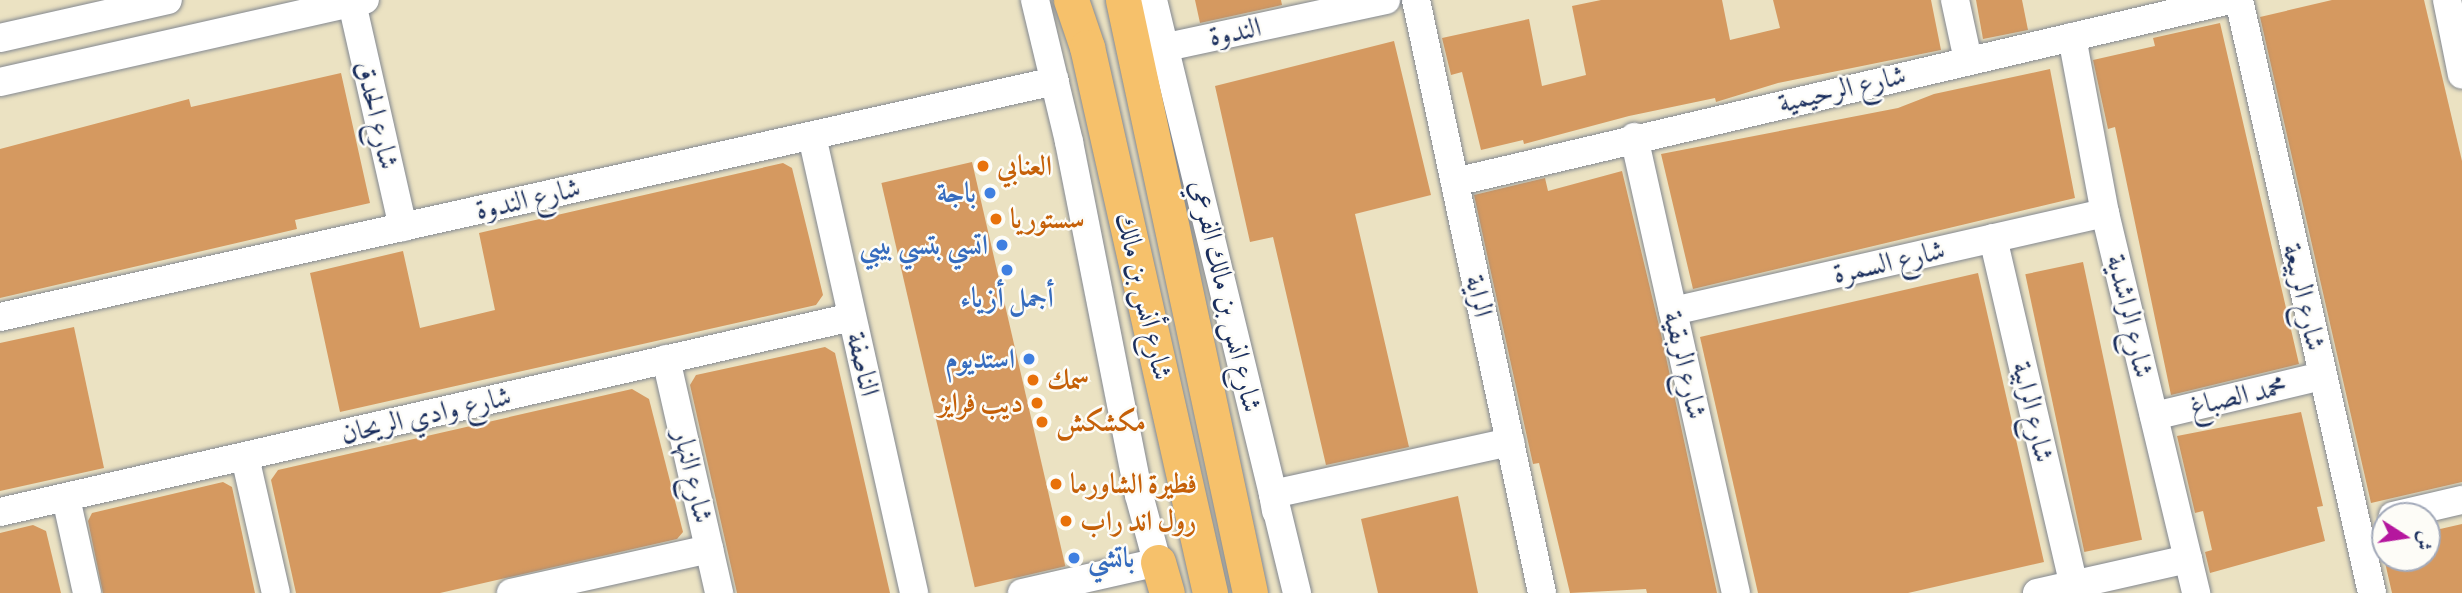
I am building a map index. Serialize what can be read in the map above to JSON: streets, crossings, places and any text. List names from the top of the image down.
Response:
{
  "streets": {
    "main road": ["شارع أنس بن مالك"],
    "street": [
      "الندوة",
      "شارع الرحيمية",
      "شارع الحدق",
      "شارع الندوة",
      "شارع السمرة",
      "شارع انس بن مالك الفرعي",
      "الراية",
      "شارع الربيعة",
      "شارع الراشدية",
      "الناصفة",
      "شارع الربقية",
      "محمد الصباغ",
      "شارع الرابية",
      "شارع وادي الريحان",
      "شارع النهار"
    ]
  },
  "crossings": [
    ["الندوة", "شارع انس بن مالك الفرعي"],
    ["شارع الرحيمية", "الراية"],
    ["شارع الرحيمية", "شارع الراشدية"],
    ["شارع الرحيمية", "شارع الربقية"],
    ["شارع الحدق", "شارع الندوة"],
    ["شارع الندوة", "الناصفة"],
    ["شارع السمرة", "شارع الراشدية"],
    ["شارع السمرة", "شارع الربقية"],
    ["شارع السمرة", "شارع الرابية"],
    ["شارع الربيعة", "محمد الصباغ"],
    ["شارع الراشدية", "محمد الصباغ"],
    ["الناصفة", "شارع وادي الريحان"],
    ["شارع وادي الريحان", "شارع النهار"]
  ],
  "places": [
    "العنابي",
    "باجة",
    "سستوريا",
    "اتسي بتسي بيبي",
    "أجمل أزياء",
    "استديوم",
    "سمك",
    "ديب فرايز",
    "مكشكش",
    "فطيرة الشاورما",
    "رول اند راب",
    "باتشي"
  ],
  "north": "right"
}
